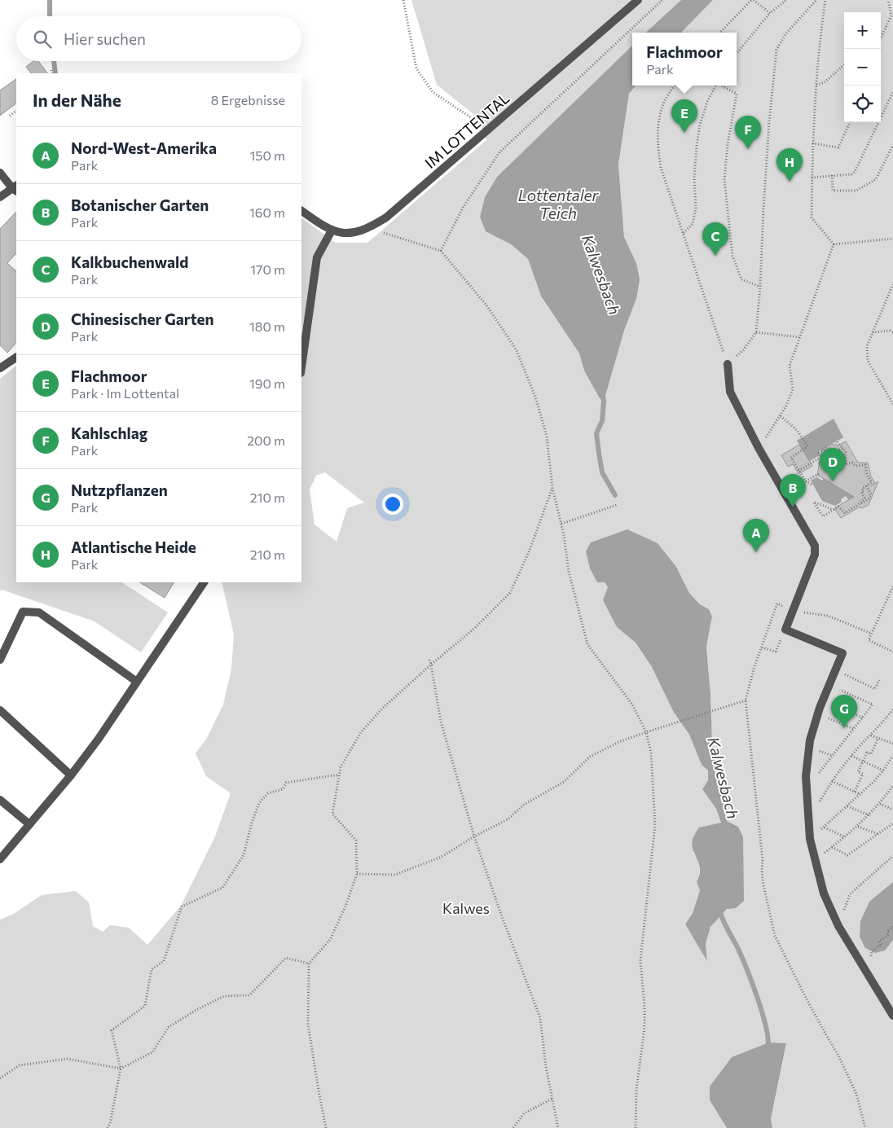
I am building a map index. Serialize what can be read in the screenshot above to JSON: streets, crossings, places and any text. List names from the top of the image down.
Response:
{
  "streets": {
    "street": ["IM LOTTENTAL"]
  },
  "water": ["Lottentaler Teich", "Kalwesbach"],
  "parks": ["Kalwes"],
  "page": {
    "map_buttons": ["+", "−"],
    "search": "Hier suchen",
    "popup": ["Flachmoor", "Park"],
    "heading": ["In der Nähe", "8 Ergebnisse"],
    "pins": [
      "E",
      "F",
      "H",
      "C",
      "D",
      "B",
      "A",
      "G"
    ],
    "list": [
      {
        "mark": "A",
        "name": "Nord-West-Amerika",
        "note": "Park",
        "value": "150 m"
      },
      {
        "mark": "B",
        "name": "Botanischer Garten",
        "note": "Park",
        "value": "160 m"
      },
      {
        "mark": "C",
        "name": "Kalkbuchenwald",
        "note": "Park",
        "value": "170 m"
      },
      {
        "mark": "D",
        "name": "Chinesischer Garten",
        "note": "Park",
        "value": "180 m"
      },
      {
        "mark": "E",
        "name": "Flachmoor",
        "note": "Park · Im Lottental",
        "value": "190 m"
      },
      {
        "mark": "F",
        "name": "Kahlschlag",
        "note": "Park",
        "value": "200 m"
      },
      {
        "mark": "G",
        "name": "Nutzpflanzen",
        "note": "Park",
        "value": "210 m"
      },
      {
        "mark": "H",
        "name": "Atlantische Heide",
        "note": "Park",
        "value": "210 m"
      }
    ]
  }
}
